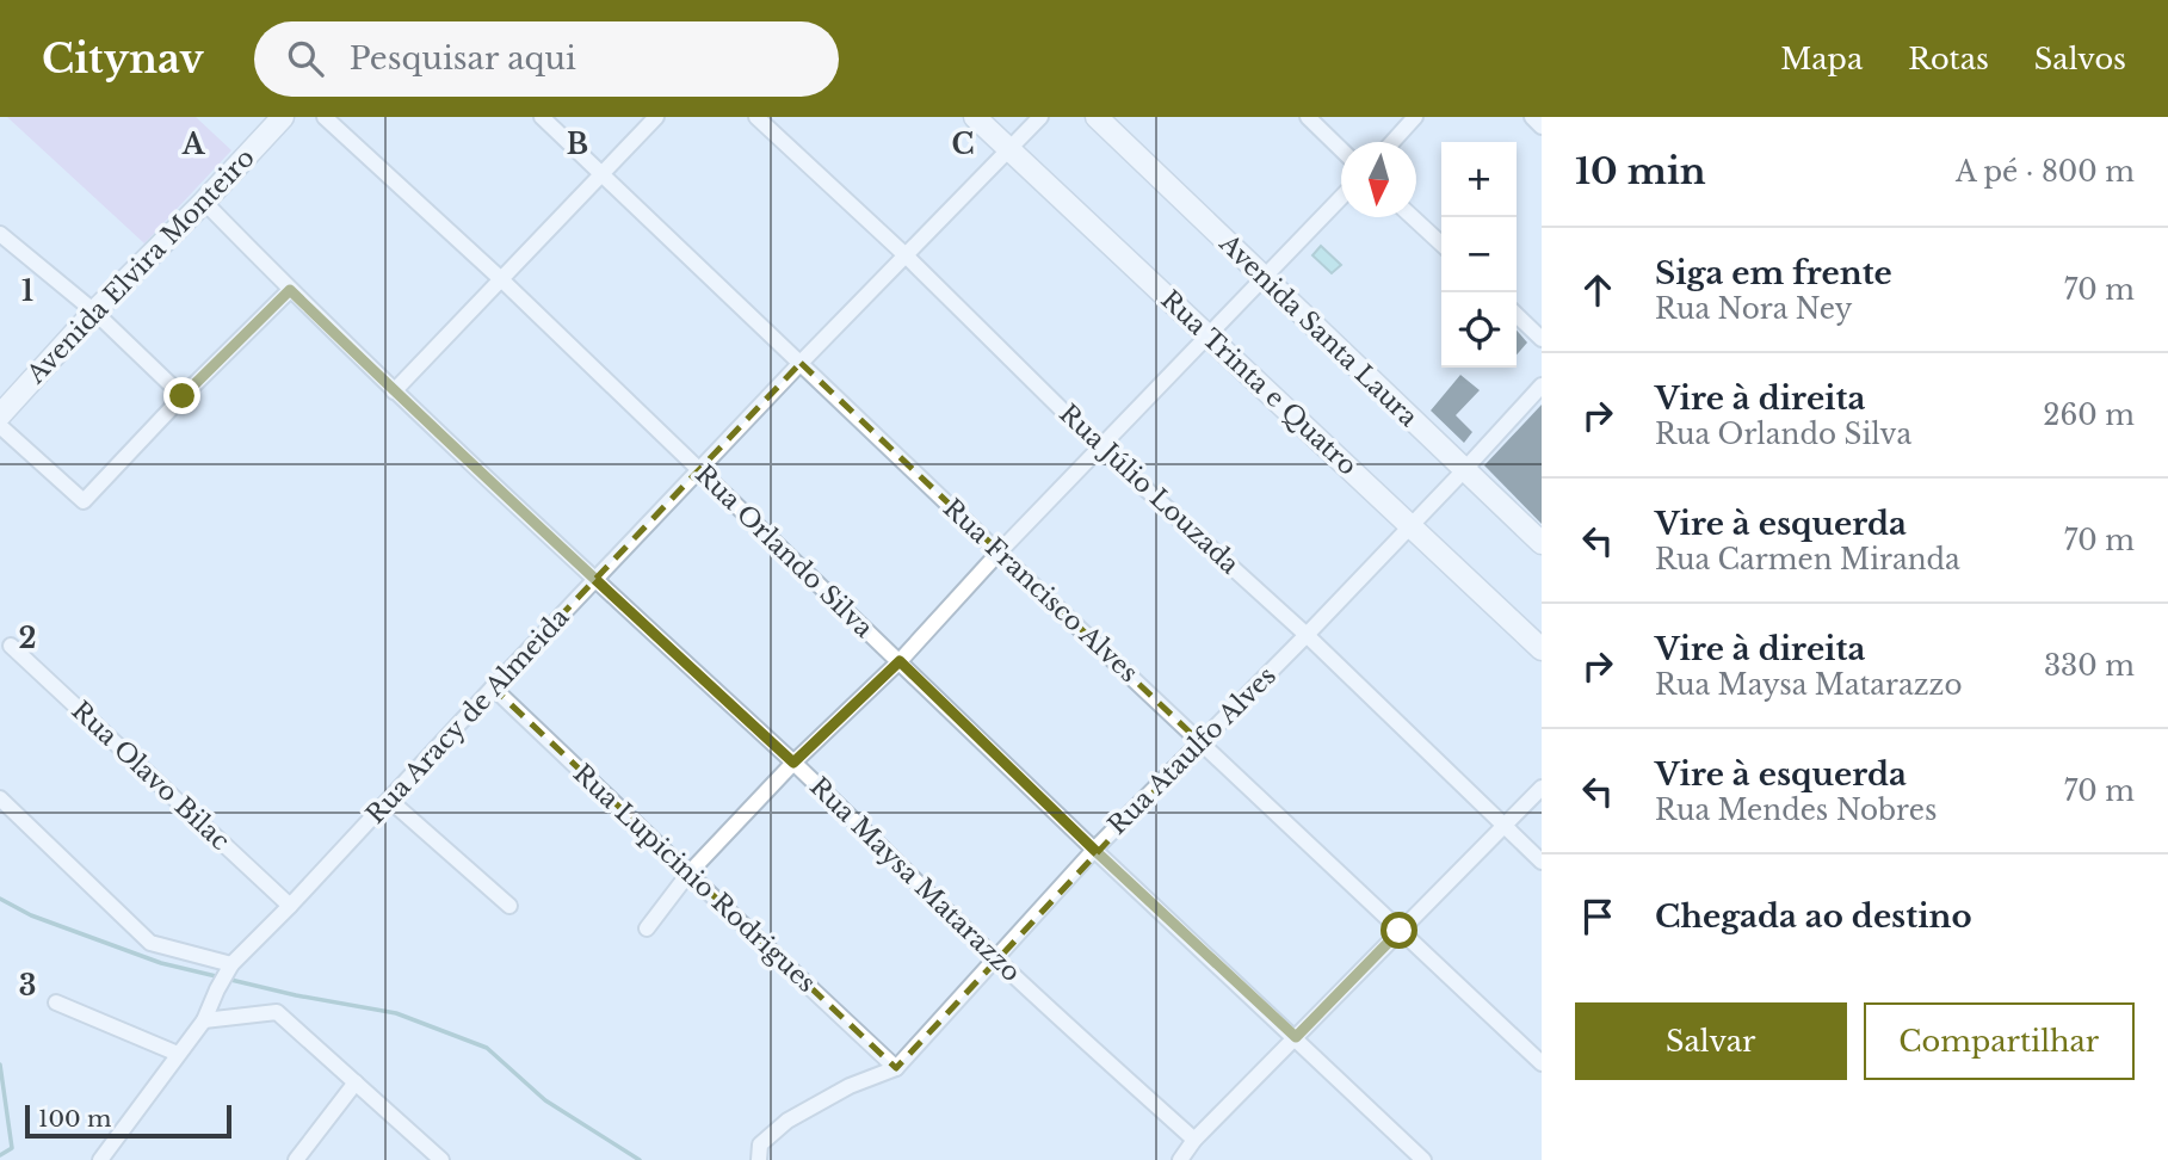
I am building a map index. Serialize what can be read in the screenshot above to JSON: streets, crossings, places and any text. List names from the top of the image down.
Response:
{
  "streets": {
    "street": [
      "Avenida Elvira Monteiro",
      "Avenida Santa Laura",
      "Rua Trinta e Quatro",
      "Rua Júlio Louzada",
      "Rua Orlando Silva",
      "Rua Francisco Alves",
      "Rua Aracy de Almeida",
      "Rua Ataulfo Alves",
      "Rua Olavo Bilac",
      "Rua Lupicinio Rodrigues",
      "Rua Maysa Matarazzo"
    ]
  },
  "crossings": [
    ["Avenida Elvira Monteiro", "Rua Maysa Matarazzo"],
    ["Avenida Santa Laura", "Rua Ataulfo Alves"],
    ["Rua Trinta e Quatro", "Rua Aracy de Almeida"],
    ["Rua Trinta e Quatro", "Rua Ataulfo Alves"],
    ["Rua Júlio Louzada", "Rua Aracy de Almeida"],
    ["Rua Júlio Louzada", "Rua Ataulfo Alves"],
    ["Rua Orlando Silva", "Rua Aracy de Almeida"],
    ["Rua Orlando Silva", "Rua Ataulfo Alves"],
    ["Rua Francisco Alves", "Rua Aracy de Almeida"],
    ["Rua Francisco Alves", "Rua Ataulfo Alves"],
    ["Rua Aracy de Almeida", "Rua Olavo Bilac"],
    ["Rua Aracy de Almeida", "Rua Lupicinio Rodrigues"],
    ["Rua Aracy de Almeida", "Rua Maysa Matarazzo"],
    ["Rua Ataulfo Alves", "Rua Lupicinio Rodrigues"],
    ["Rua Ataulfo Alves", "Rua Maysa Matarazzo"]
  ],
  "scale_bar": "100 m",
  "north": "bottom",
  "page": {
    "header": "Citynav",
    "search": "Pesquisar aqui",
    "nav": ["Mapa", "Rotas", "Salvos"],
    "heading": ["10 min", "A pé · 800 m"],
    "map_buttons": ["+", "−"],
    "list": [
      ["Siga em frente", "Rua Nora Ney", "70 m"],
      ["Vire à direita", "Rua Orlando Silva", "260 m"],
      ["Vire à esquerda", "Rua Carmen Miranda", "70 m"],
      ["Vire à direita", "Rua Maysa Matarazzo", "330 m"],
      ["Vire à esquerda", "Rua Mendes Nobres", "70 m"],
      "Chegada ao destino"
    ],
    "buttons": ["Salvar", "Compartilhar"],
    "scale": "100 m"
  },
  "grid": {
    "columns": ["A", "B", "C"],
    "rows": ["1", "2", "3"]
  }
}
